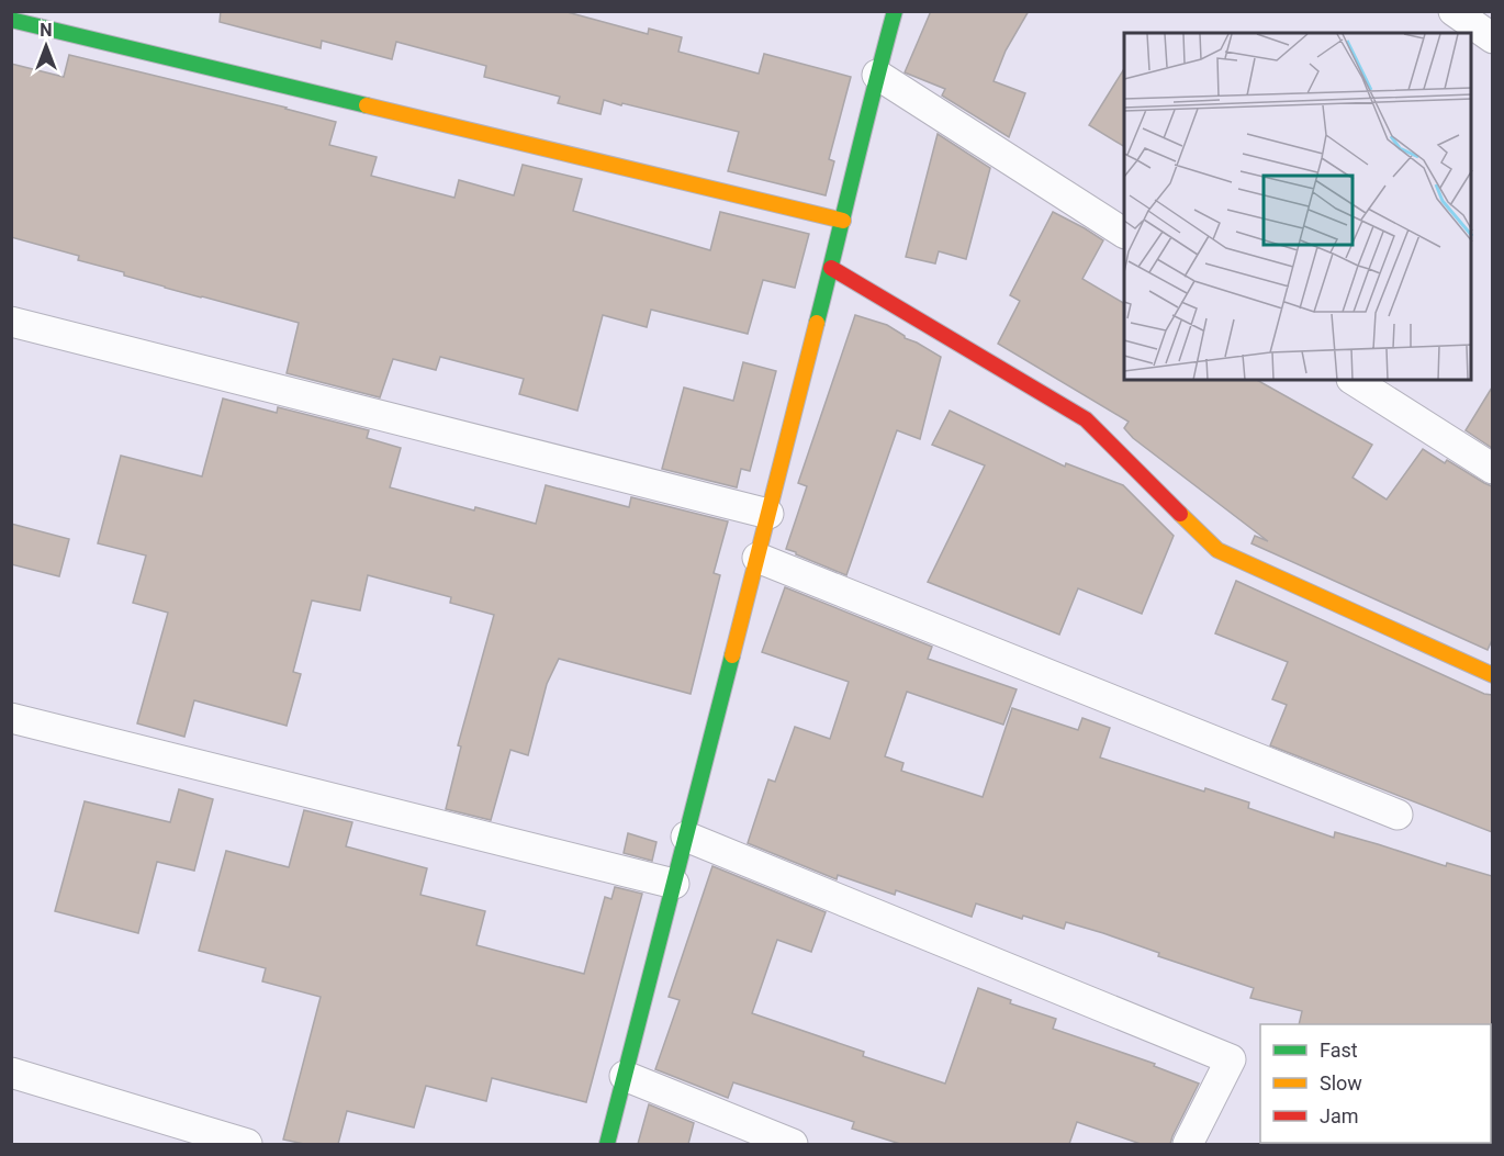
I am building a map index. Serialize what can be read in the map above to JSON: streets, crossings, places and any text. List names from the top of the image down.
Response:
{
  "legend": ["Fast", "Slow", "Jam"],
  "north": "top"
}
